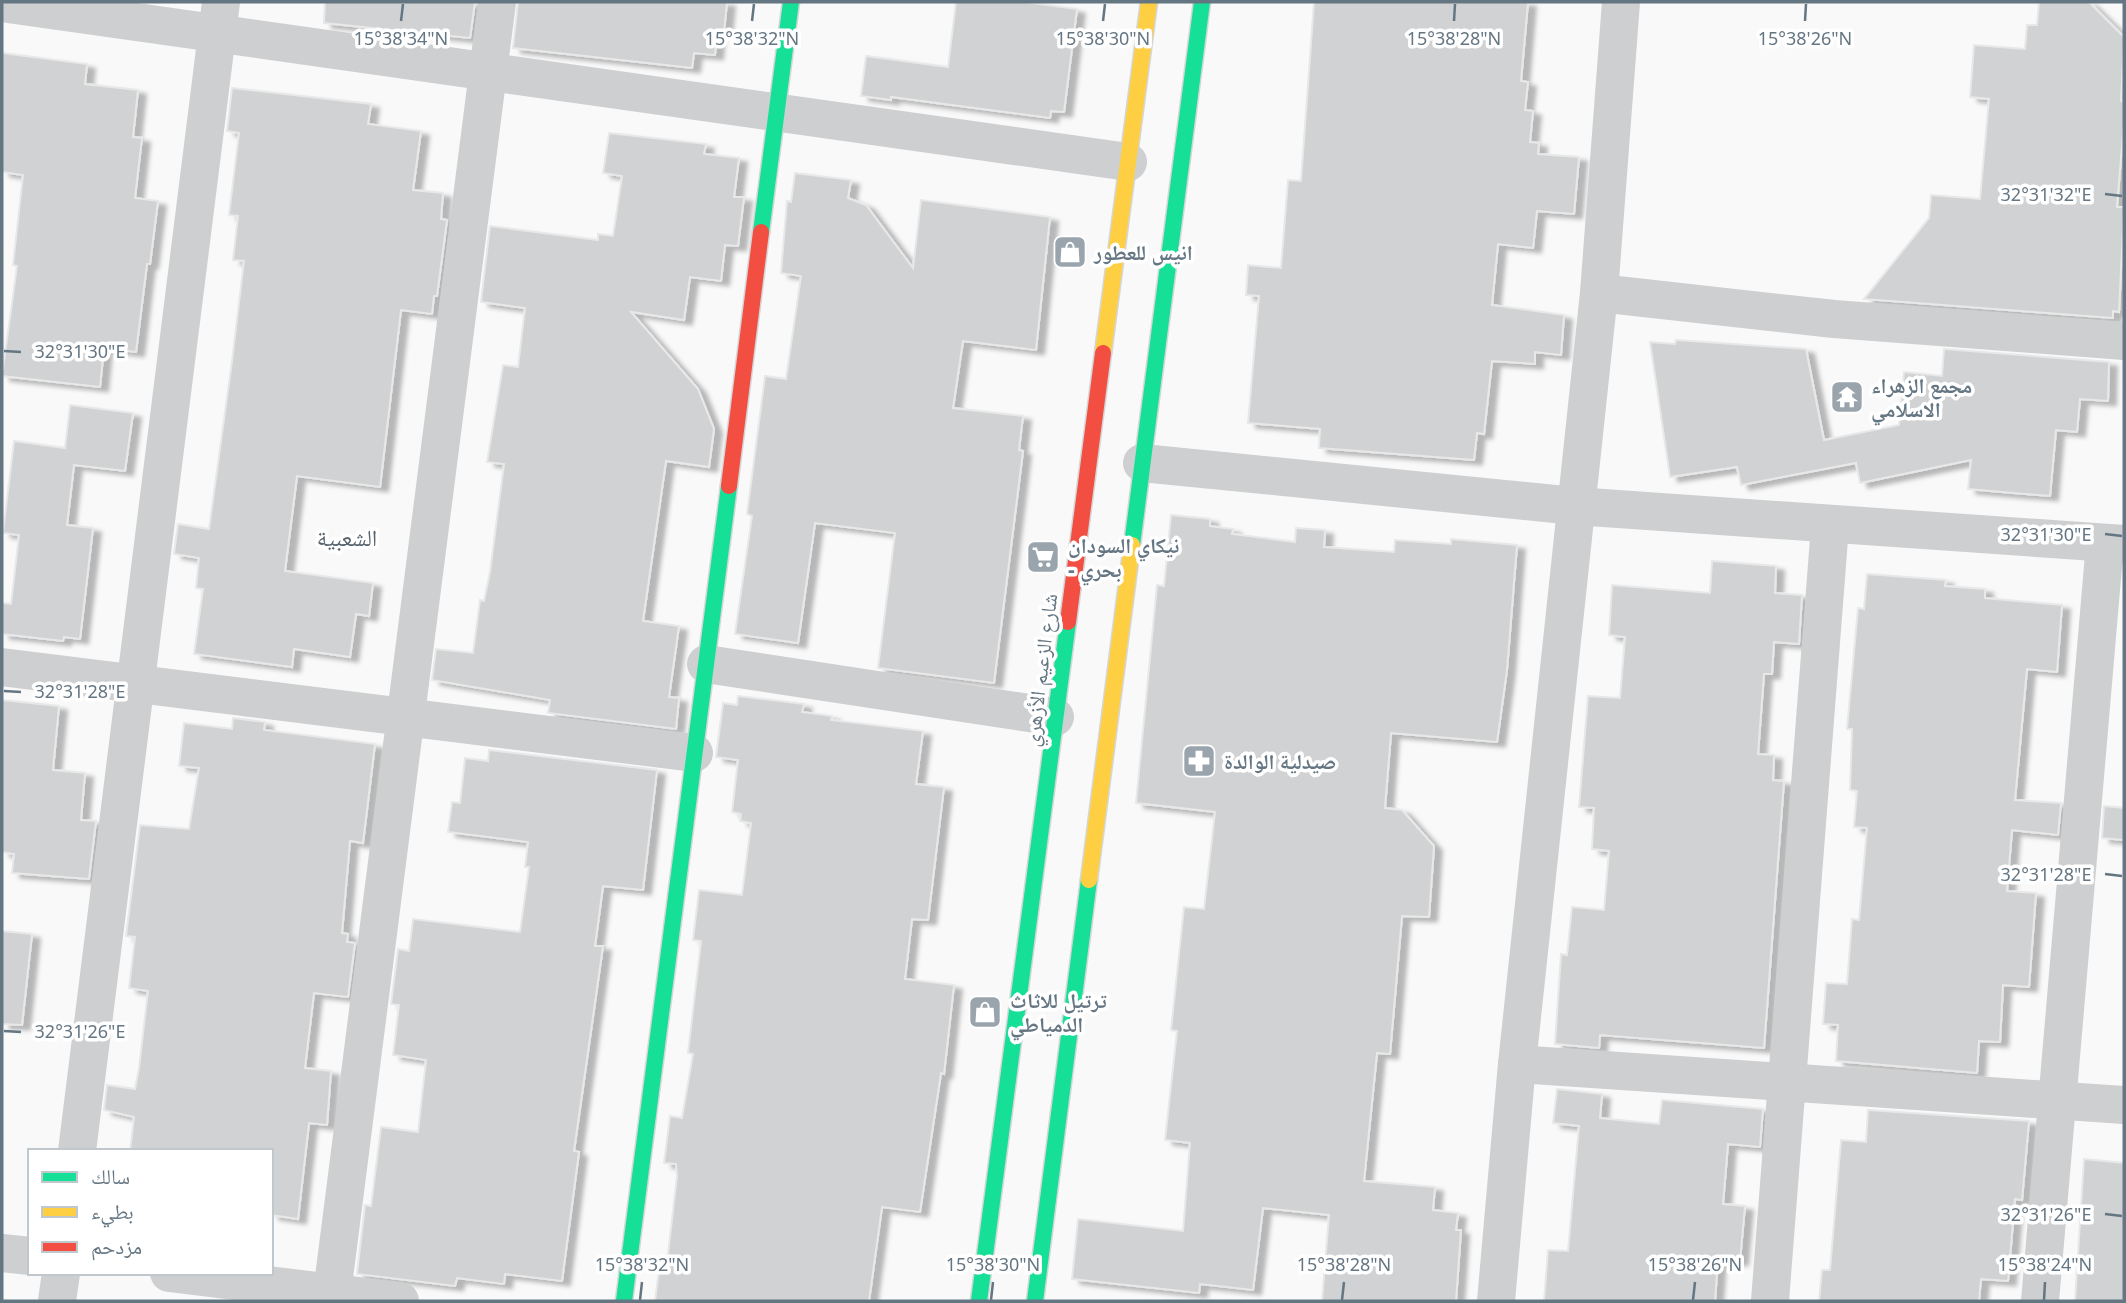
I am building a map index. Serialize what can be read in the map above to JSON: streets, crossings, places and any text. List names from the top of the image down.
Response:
{
  "streets": {
    "main road": ["شارع الزعيم الأزهري"]
  },
  "districts": ["الشعبية"],
  "places": {
    "shop": ["انيس للعطور", "ترتيل للاثاث الدمياطي"],
    "temple": ["مجمع الزهراء الاسلامي"],
    "supermarket": ["نيكاي السودان - بحري"],
    "pharmacy": ["صيدلية الوالدة"]
  },
  "legend": ["سالك", "بطيء", "مزدحم"],
  "coordinates": [
    "15°38'34\"N",
    "15°38'32\"N",
    "15°38'30\"N",
    "15°38'28\"N",
    "15°38'26\"N",
    "32°31'32\"E",
    "32°31'30\"E",
    "32°31'28\"E",
    "32°31'26\"E",
    "15°38'24\"N"
  ]
}
